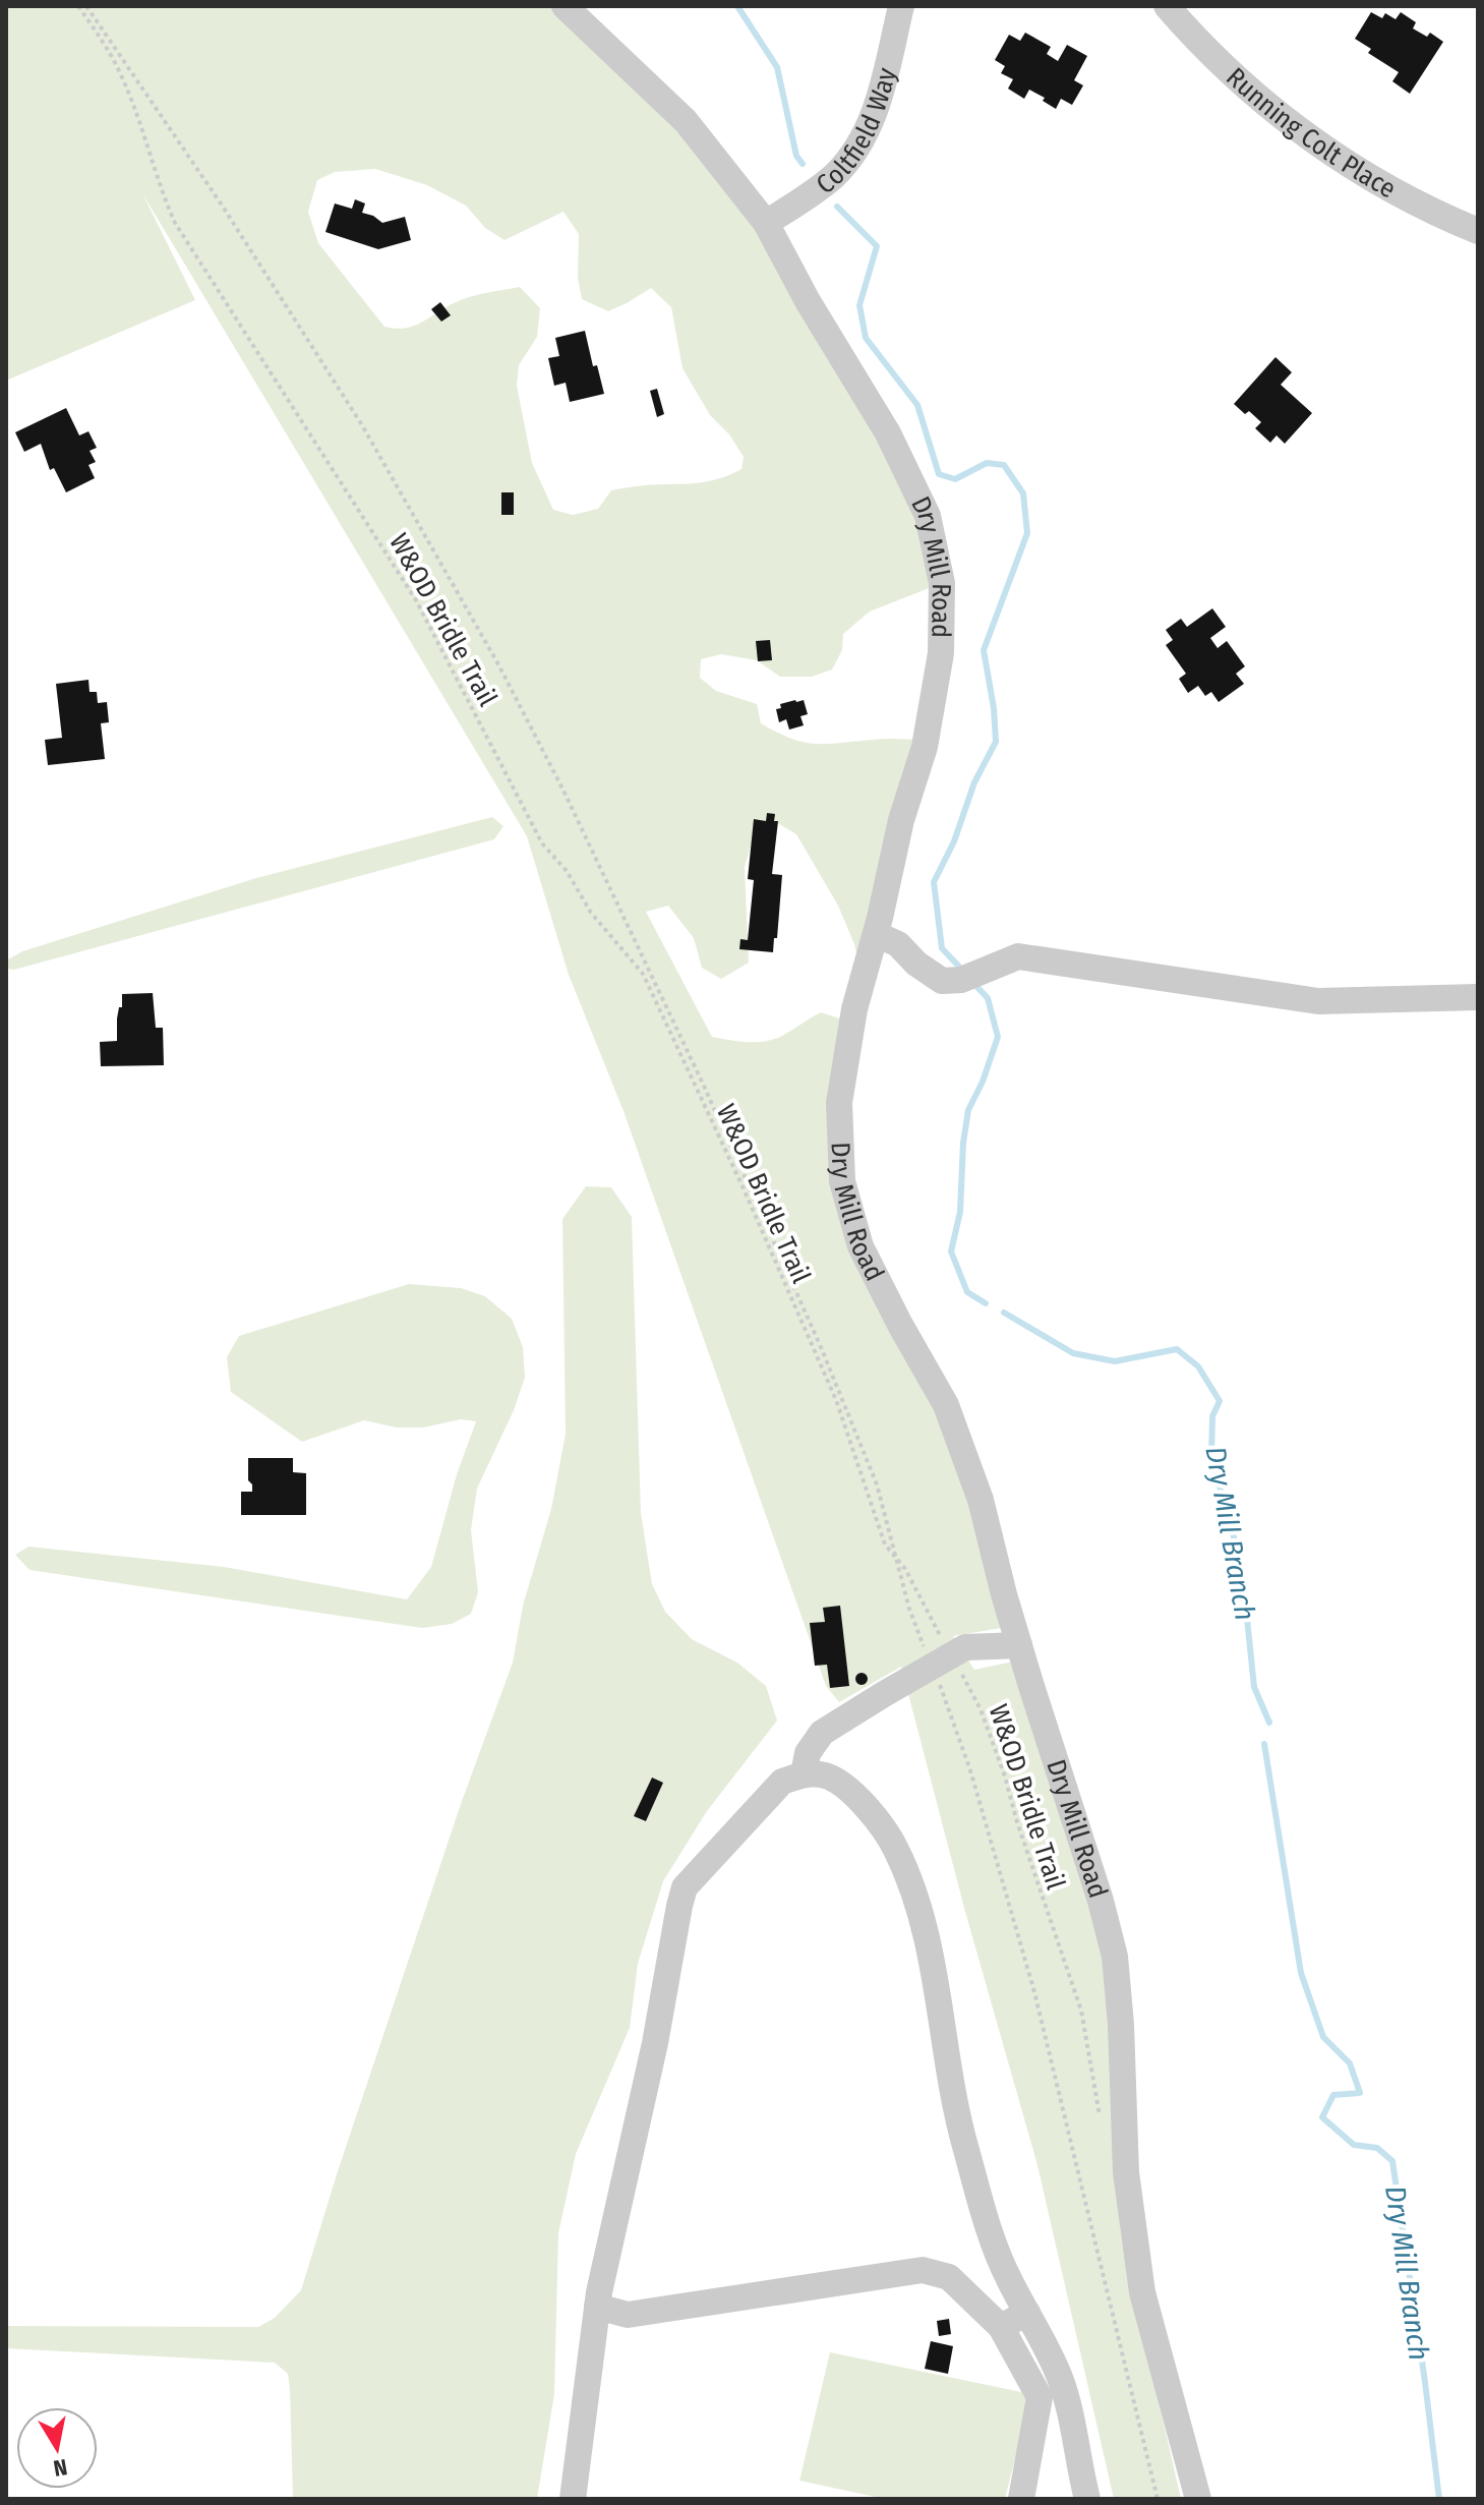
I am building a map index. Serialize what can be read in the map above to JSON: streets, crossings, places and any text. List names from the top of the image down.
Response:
{
  "streets": {
    "street": ["Coltfield Way", "Running Colt Place", "Dry Mill Road"],
    "path": ["W&OD Bridle Trail"]
  },
  "crossings": [
    ["Coltfield Way", "Dry Mill Road"]
  ],
  "water": ["Dry Mill Branch"],
  "north": "bottom"
}
